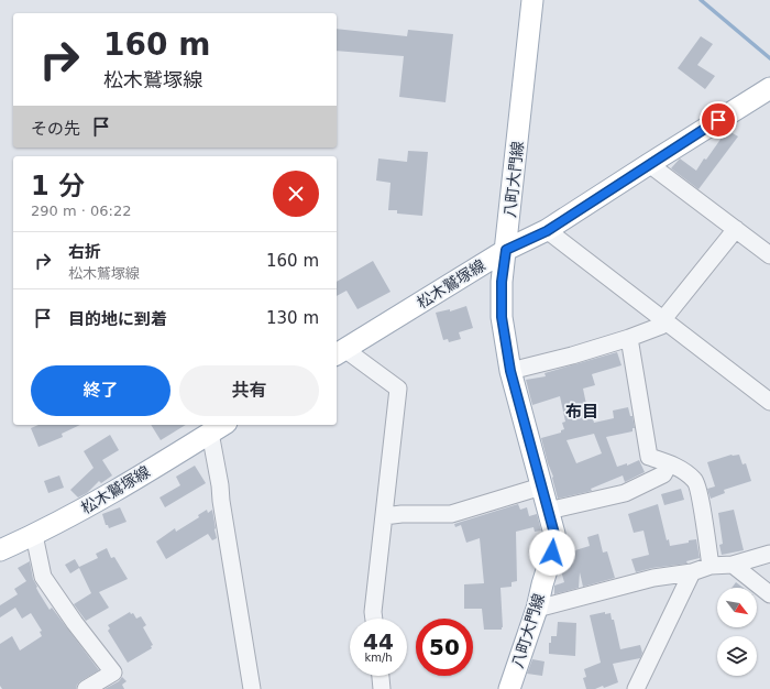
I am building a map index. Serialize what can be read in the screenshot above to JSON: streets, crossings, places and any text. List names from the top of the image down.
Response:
{
  "streets": {
    "main road": ["八町大門線", "松木鷲塚線"]
  },
  "crossings": [
    ["八町大門線", "松木鷲塚線"]
  ],
  "districts": ["布目"],
  "north": "bottom right",
  "page": {
    "turn": ["160 m", "松木鷲塚線"],
    "then": "その先",
    "heading": ["1 分", "290 m · 06:22"],
    "list": [
      {
        "name": "右折",
        "note": "松木鷲塚線",
        "value": "160 m"
      },
      {
        "name": "目的地に到着",
        "value": "130 m"
      }
    ],
    "buttons": ["終了", "共有"],
    "speed": "44 km/h",
    "limit": "50"
  }
}
